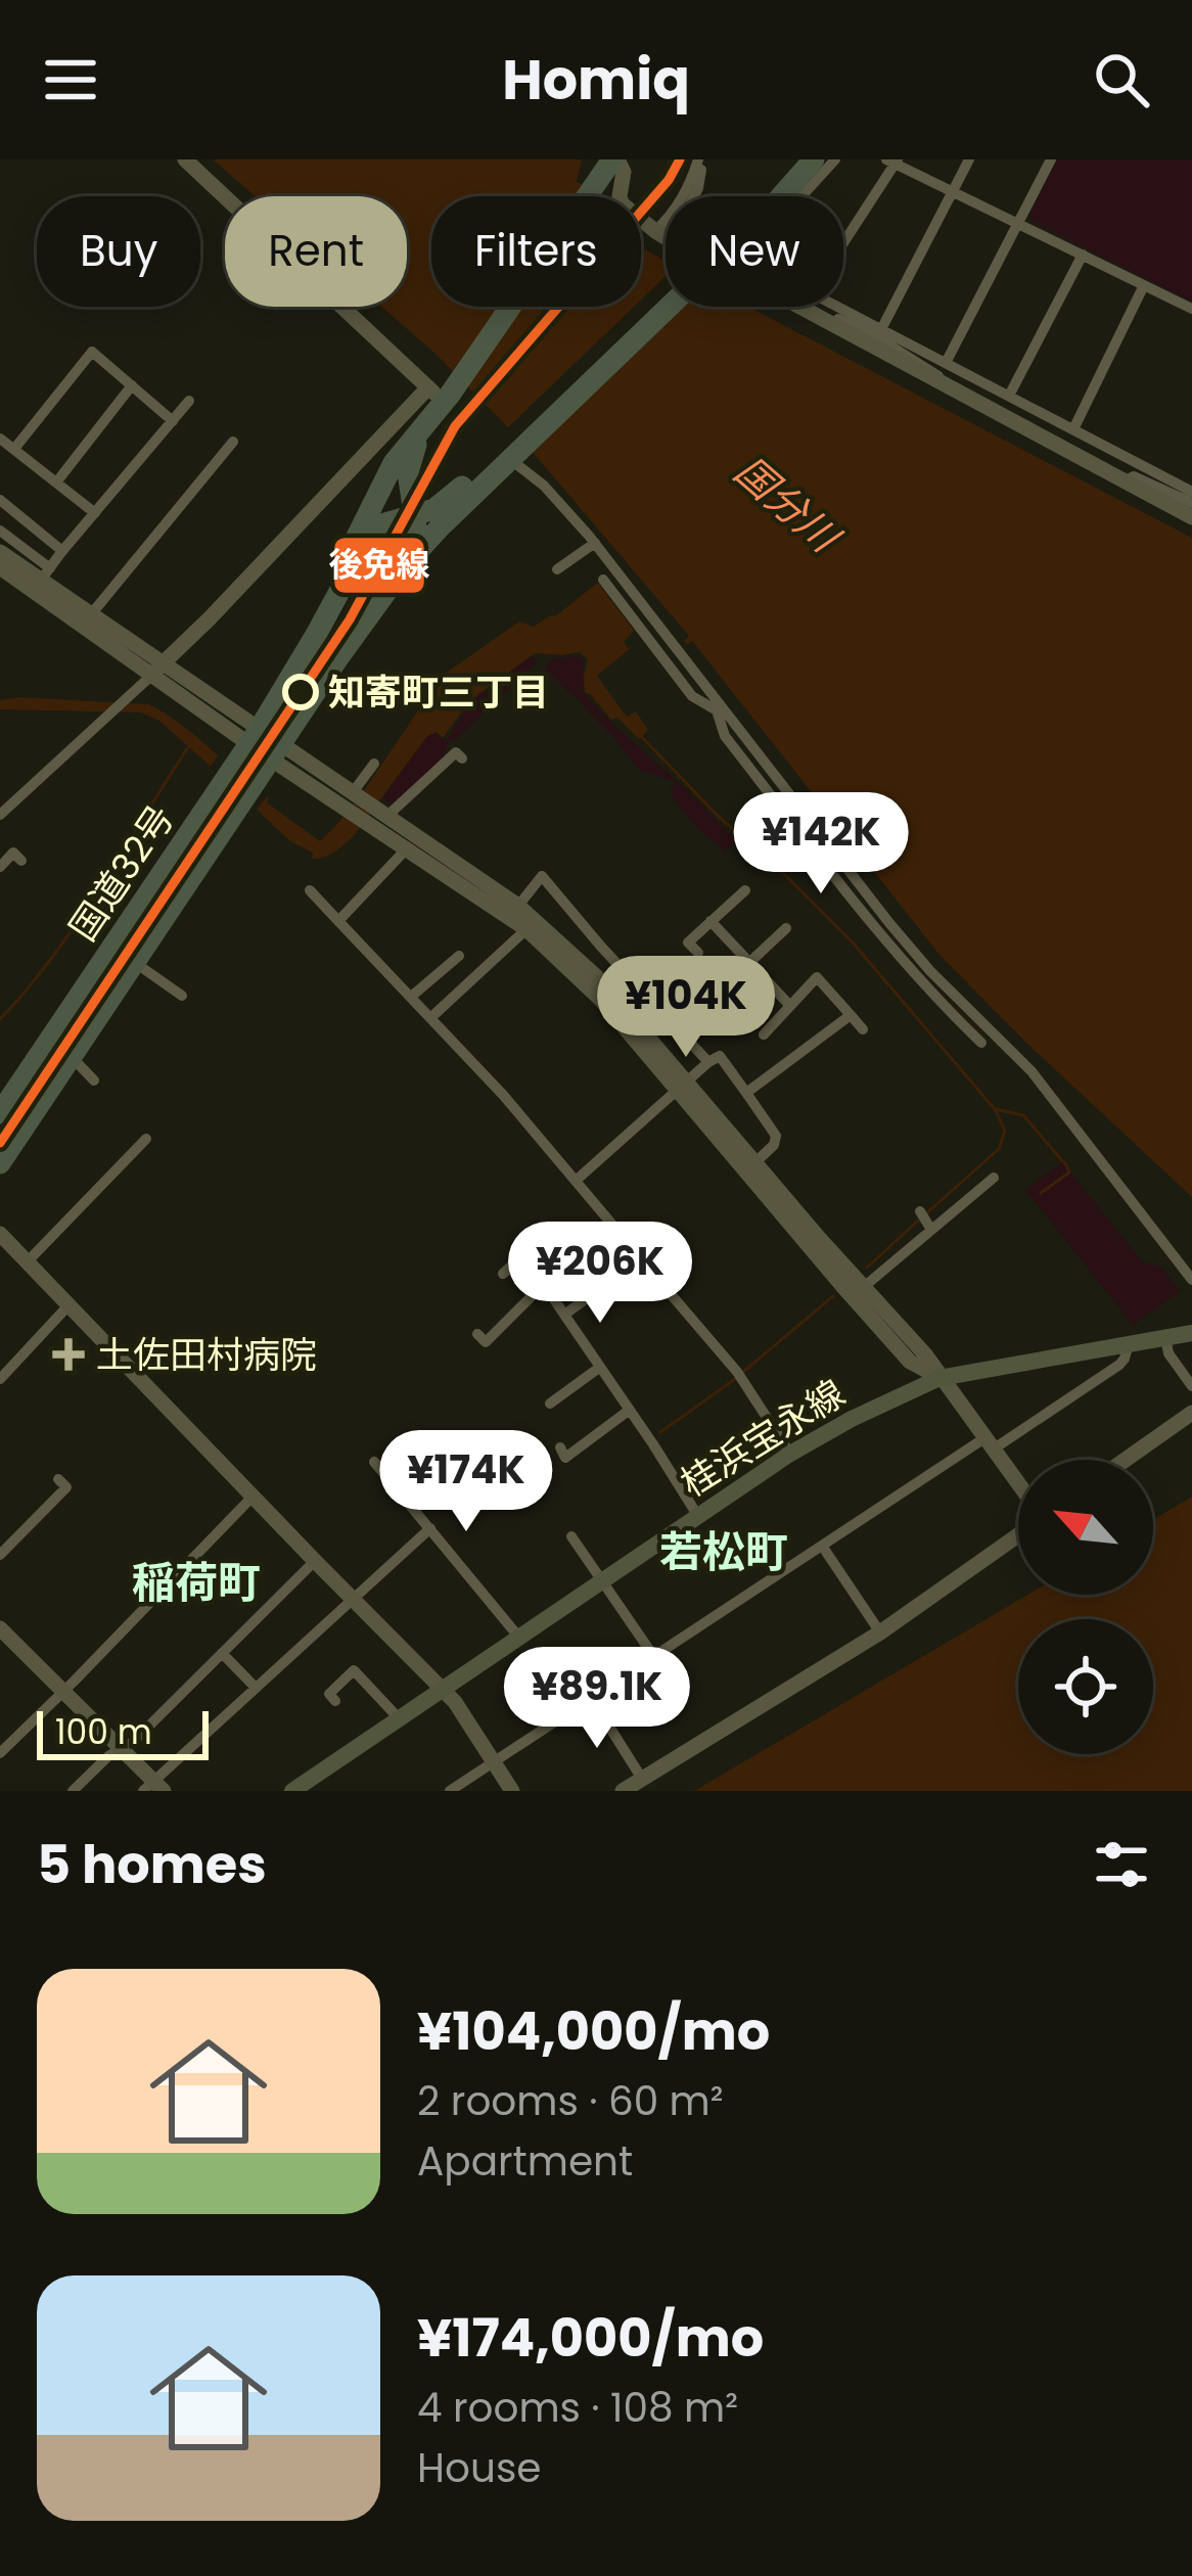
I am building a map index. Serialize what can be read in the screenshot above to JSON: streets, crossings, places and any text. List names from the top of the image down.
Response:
{
  "streets": {
    "highway": ["国道32号"],
    "main road": ["桂浜宝永線"]
  },
  "districts": ["若松町", "稲荷町"],
  "water": ["国分川"],
  "places": {
    "other": ["知寄町三丁目"],
    "health": ["土佐田村病院"]
  },
  "lines": ["transit line 後免線"],
  "scale_bar": "100 m",
  "north": "top left",
  "page": {
    "header": "Homiq",
    "chip": [
      "Buy",
      "Rent",
      "Filters",
      "New"
    ],
    "price": [
      "¥142K",
      "¥104K",
      "¥206K",
      "¥174K",
      "¥89.1K"
    ],
    "scale": "100 m",
    "heading": "5 homes",
    "list": [
      {
        "name": "¥104,000/mo",
        "note": "2 rooms · 60 m² · Apartment"
      },
      {
        "name": "¥174,000/mo",
        "note": "4 rooms · 108 m² · House"
      }
    ]
  }
}
